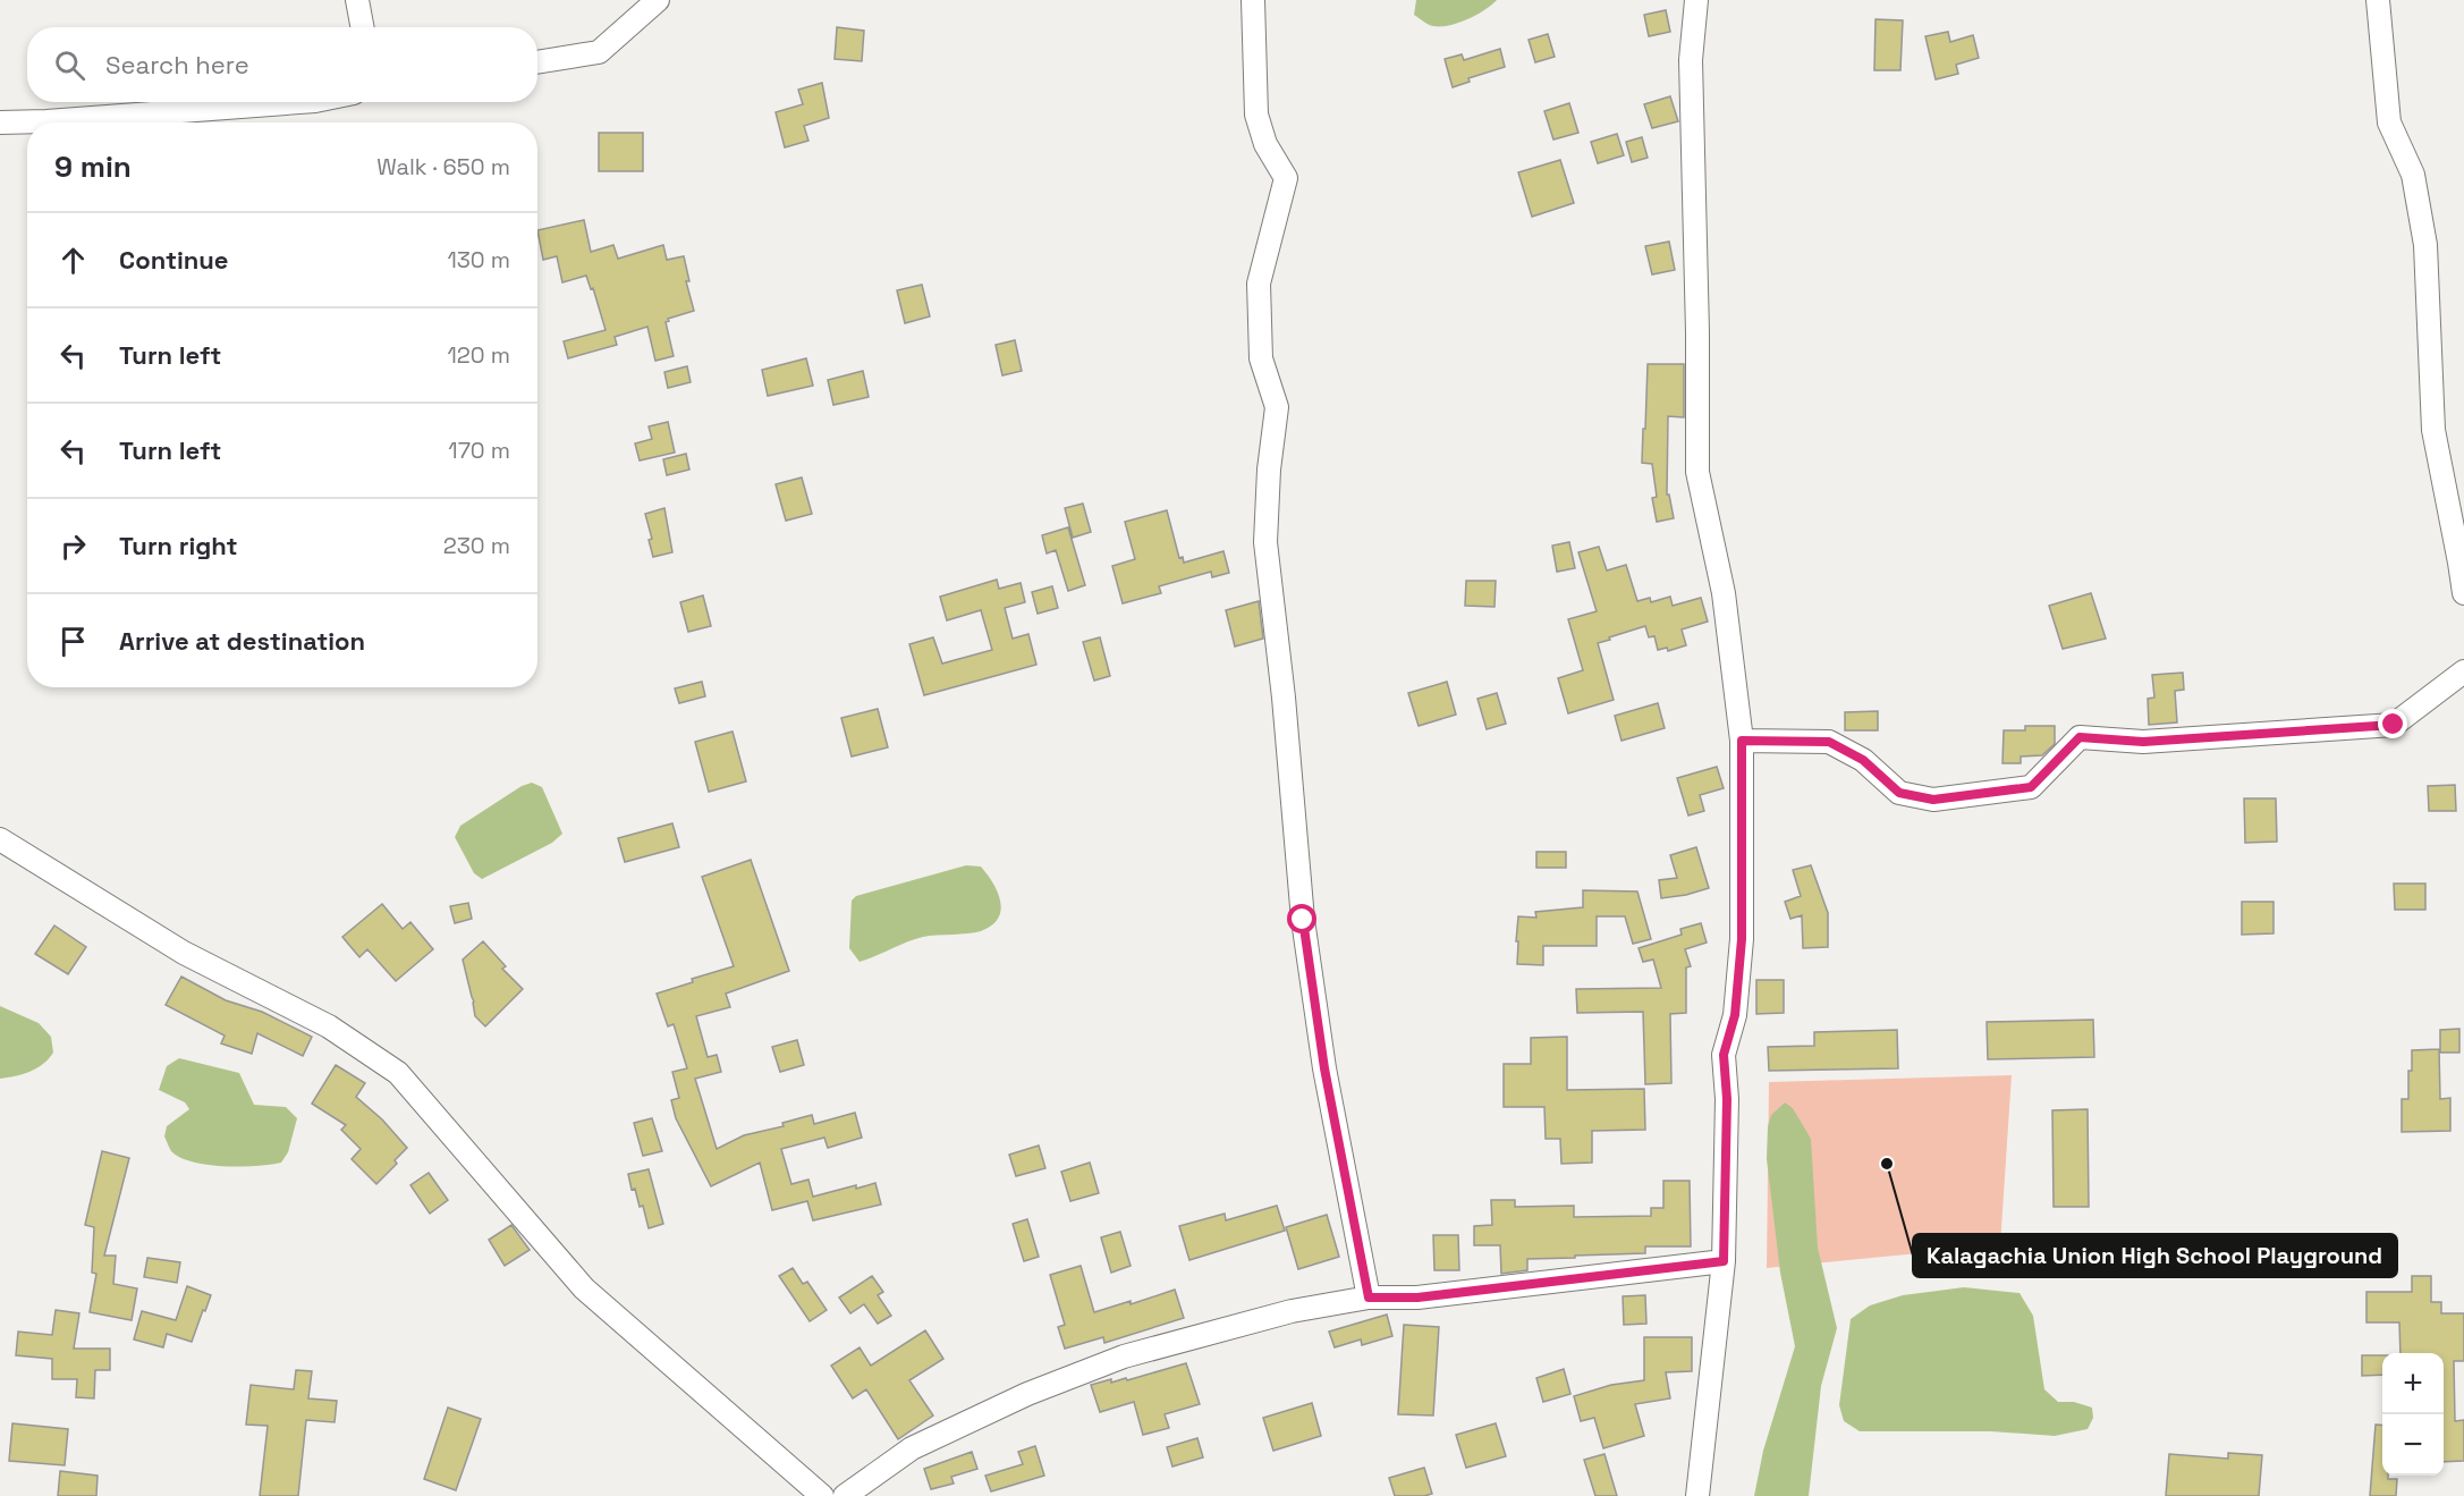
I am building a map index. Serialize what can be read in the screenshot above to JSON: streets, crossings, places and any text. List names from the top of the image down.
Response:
{
  "places": ["Kalagachia Union High School Playground"],
  "page": {
    "search": "Search here",
    "heading": ["9 min", "Walk · 650 m"],
    "list": [
      ["Continue", "130 m"],
      ["Turn left", "120 m"],
      ["Turn left", "170 m"],
      ["Turn right", "230 m"],
      "Arrive at destination"
    ],
    "map_buttons": ["+", "−"]
  }
}
